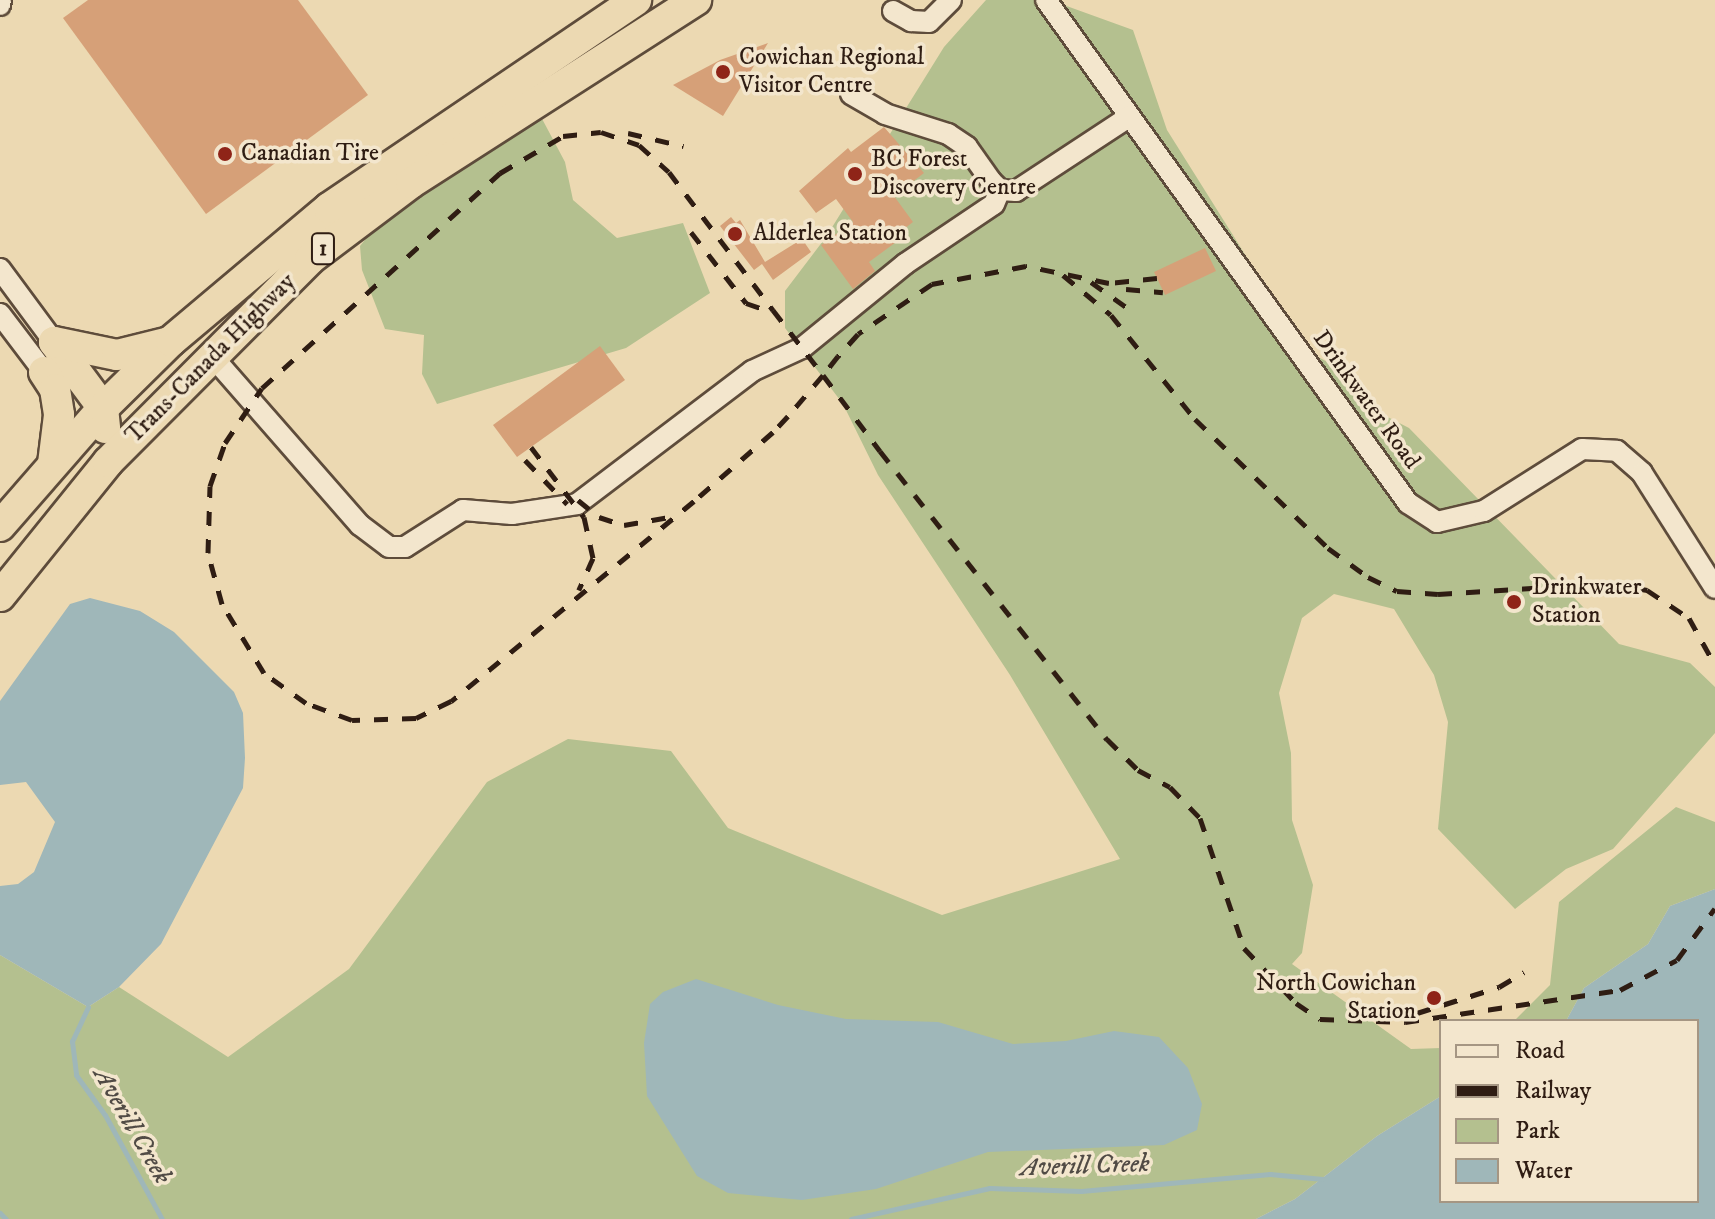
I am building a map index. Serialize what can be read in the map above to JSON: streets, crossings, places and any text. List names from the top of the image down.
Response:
{
  "streets": {
    "highway": ["1", "Trans-Canada Highway"],
    "street": ["Drinkwater Road"]
  },
  "water": ["Averill Creek"],
  "places": [
    "Cowichan Regional Visitor Centre",
    "Canadian Tire",
    "BC Forest Discovery Centre",
    "Alderlea Station",
    "Drinkwater Station",
    "North Cowichan Station"
  ],
  "legend": [
    "Road",
    "Railway",
    "Park",
    "Water"
  ]
}
